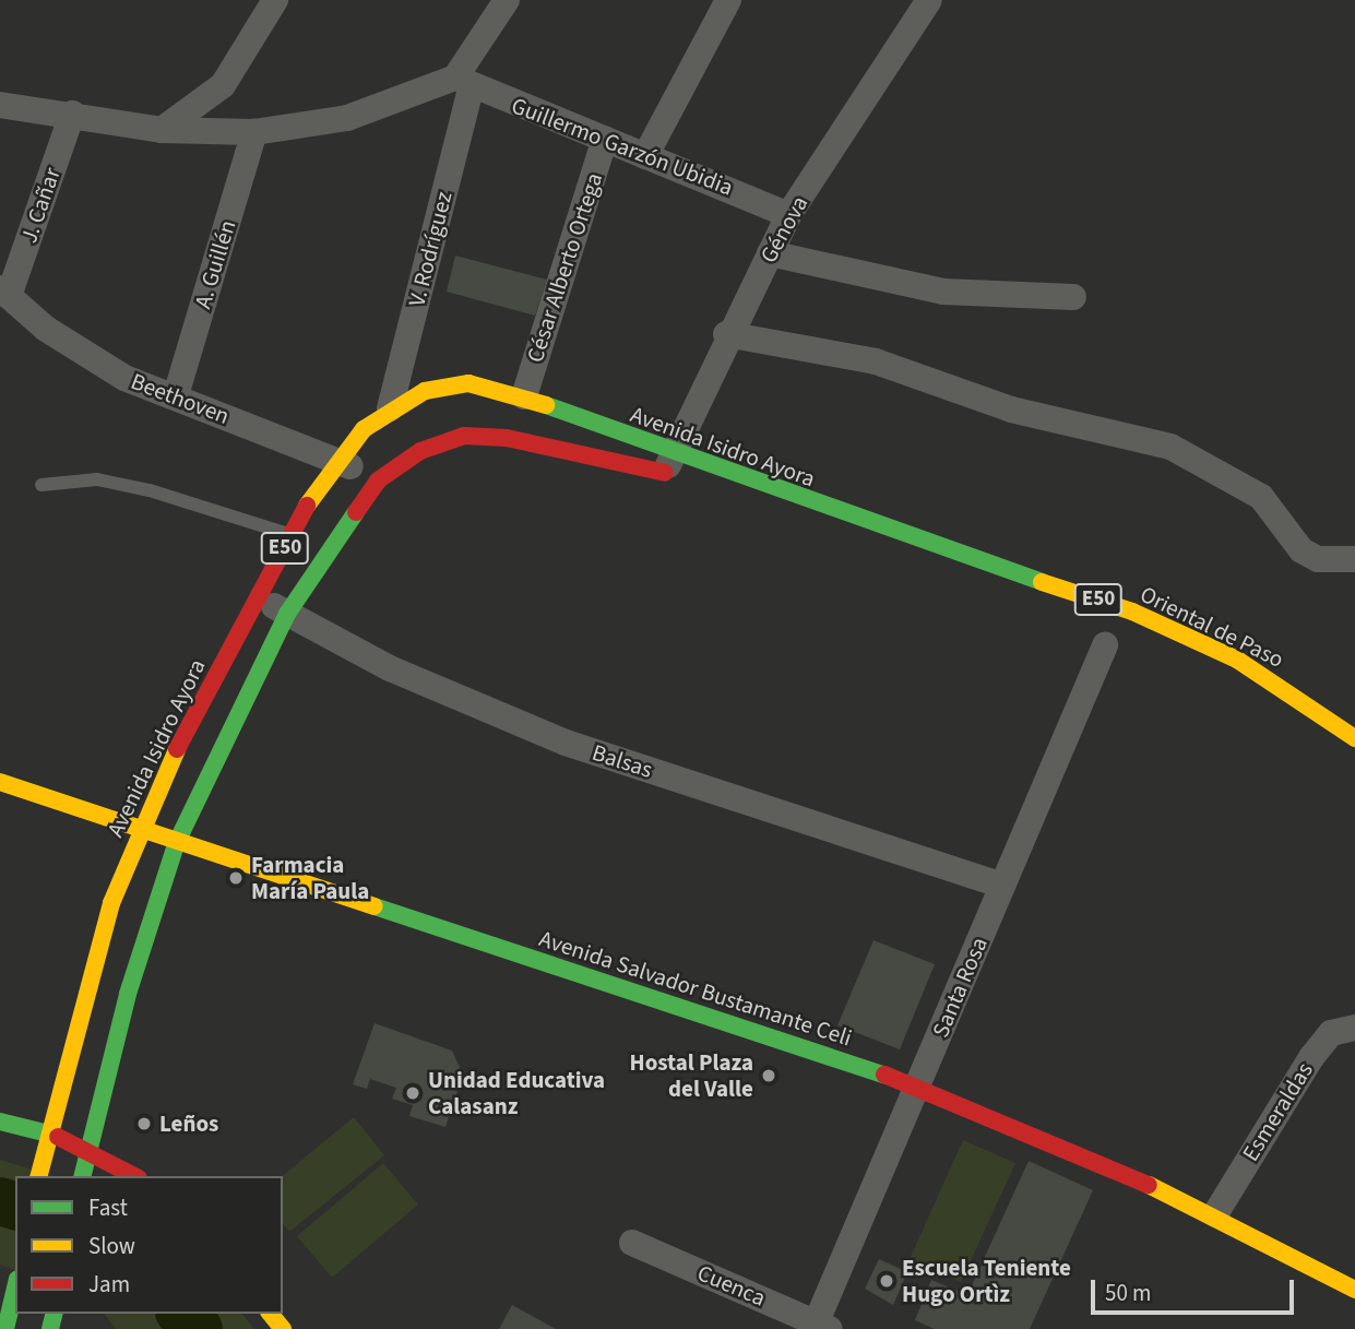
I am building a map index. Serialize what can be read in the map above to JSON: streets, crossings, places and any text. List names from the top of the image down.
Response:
{
  "streets": {
    "main road": [
      "Avenida Isidro Ayora",
      "E50",
      "Oriental de Paso",
      "Avenida Salvador Bustamante Celi"
    ],
    "street": [
      "Guillermo Garzón Ubidia",
      "J. Cañar",
      "Génova",
      "V. Rodríguez",
      "A. Guillén",
      "César Alberto Ortega",
      "Beethoven",
      "Balsas",
      "Santa Rosa",
      "Esmeraldas",
      "Cuenca"
    ]
  },
  "crossings": [
    ["Guillermo Garzón Ubidia", "Génova"],
    ["Guillermo Garzón Ubidia", "V. Rodríguez"],
    ["Guillermo Garzón Ubidia", "César Alberto Ortega"],
    ["J. Cañar", "Beethoven"],
    ["Génova", "Avenida Isidro Ayora"],
    ["V. Rodríguez", "Avenida Isidro Ayora"],
    ["A. Guillén", "Beethoven"],
    ["César Alberto Ortega", "Avenida Isidro Ayora"],
    ["Beethoven", "Avenida Isidro Ayora"],
    ["Avenida Isidro Ayora", "Oriental de Paso"],
    ["Avenida Isidro Ayora", "Balsas"],
    ["Avenida Isidro Ayora", "Avenida Salvador Bustamante Celi"],
    ["Balsas", "Santa Rosa"],
    ["Santa Rosa", "Avenida Salvador Bustamante Celi"],
    ["Santa Rosa", "Cuenca"],
    ["Avenida Salvador Bustamante Celi", "Esmeraldas"]
  ],
  "places": [
    "Farmacia María Paula",
    "Hostal Plaza del Valle",
    "Unidad Educativa Calasanz",
    "Leños",
    "Escuela Teniente Hugo Ortìz"
  ],
  "legend": ["Fast", "Slow", "Jam"],
  "scale_bar": "50 m"
}
